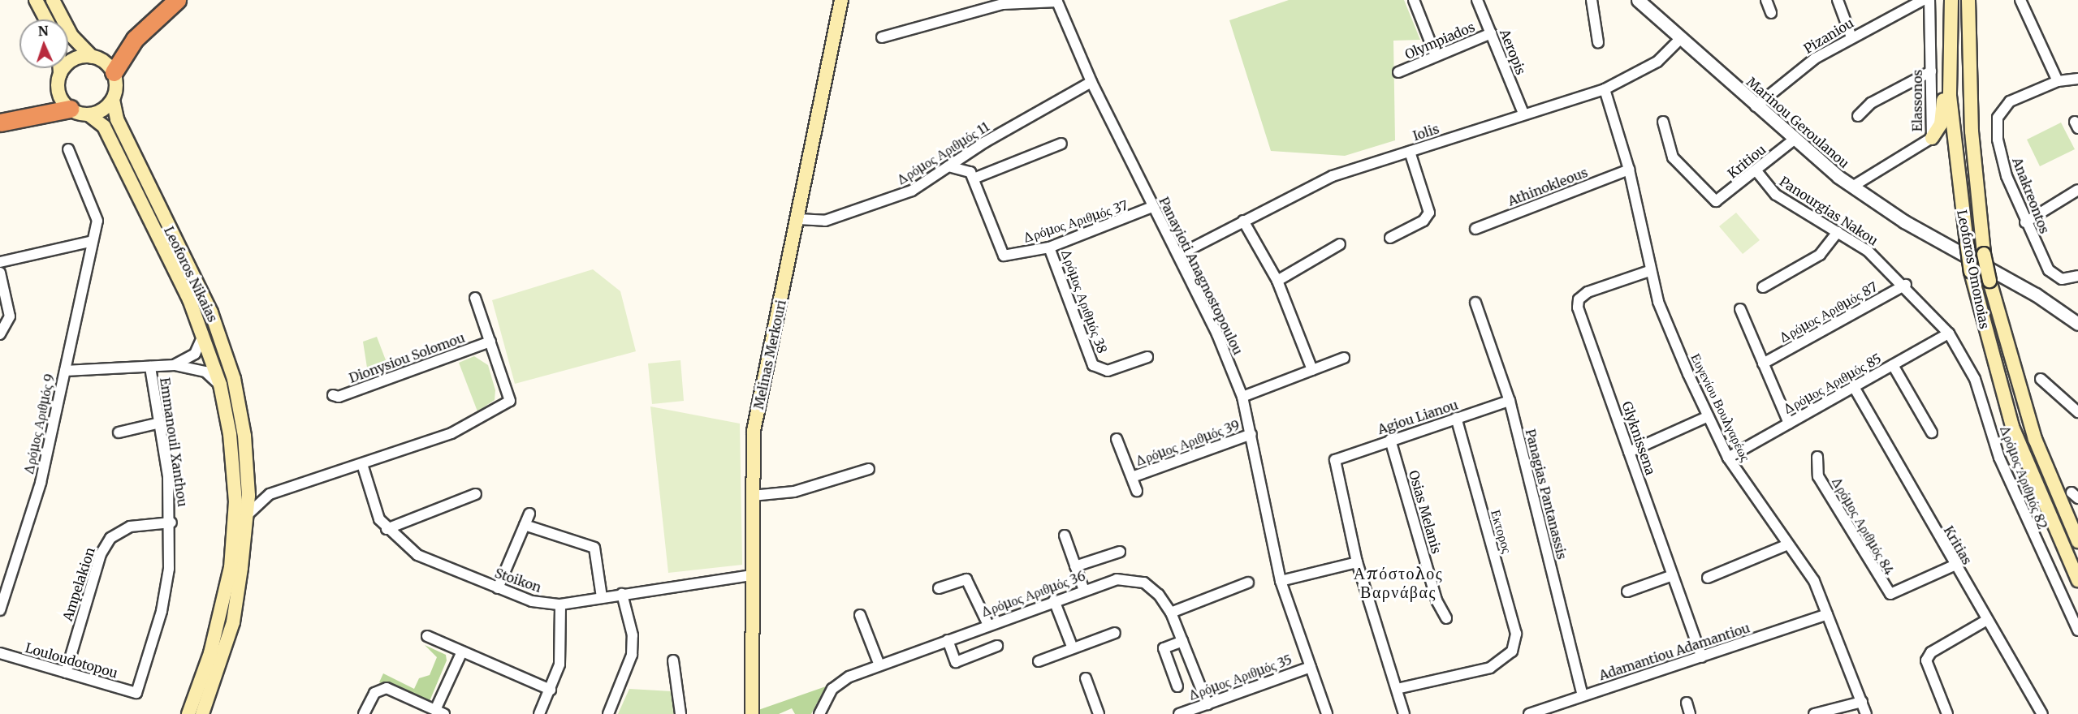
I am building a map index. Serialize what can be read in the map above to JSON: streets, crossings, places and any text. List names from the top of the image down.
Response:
{
  "streets": {
    "main road": ["Leoforos Omonoias", "Leoforos Nikaias", "Melinas Merkouri"],
    "street": [
      "Pizaniou",
      "Olympiados",
      "Aeropis",
      "Elassonos",
      "Marinou Geroulanou",
      "Iolis",
      "Δρόμος Αριθμός 11",
      "Kritiou",
      "Athinokleous",
      "Anakreontos",
      "Panourgias Nakou",
      "Δρόμος Αριθμός 37",
      "Panayioti Anagnostopoulou",
      "Δρόμος Αριθμός 38",
      "Δρόμος Αριθμός 87",
      "Dionysiou Solomou",
      "Δρόμος Αριθμός 85",
      "Ευγενίου Βουλγαρέως",
      "Agiou Lianou",
      "Δρόμος Αριθμός 9",
      "Glyknissena",
      "Emmanouil Xanthou",
      "Δρόμος Αριθμός 39",
      "Δρόμος Αριθμός 82",
      "Panagias Pantanassis",
      "Osias Melanis",
      "Δρόμος Αριθμός 84",
      "Εκτορος",
      "Kritias",
      "Stoikon",
      "Ampelakion",
      "Δρόμος Αριθμός 36",
      "Adamantiou Adamantiou",
      "Louloudotopou",
      "Δρόμος Αριθμός 35"
    ]
  },
  "crossings": [
    ["Pizaniou", "Marinou Geroulanou"],
    ["Olympiados", "Aeropis"],
    ["Aeropis", "Iolis"],
    ["Elassonos", "Marinou Geroulanou"],
    ["Marinou Geroulanou", "Iolis"],
    ["Marinou Geroulanou", "Kritiou"],
    ["Iolis", "Panayioti Anagnostopoulou"],
    ["Iolis", "Ευγενίου Βουλγαρέως"],
    ["Δρόμος Αριθμός 11", "Panayioti Anagnostopoulou"],
    ["Δρόμος Αριθμός 11", "Melinas Merkouri"],
    ["Kritiou", "Panourgias Nakou"],
    ["Athinokleous", "Ευγενίου Βουλγαρέως"],
    ["Panourgias Nakou", "Δρόμος Αριθμός 87"],
    ["Panourgias Nakou", "Δρόμος Αριθμός 85"],
    ["Panourgias Nakou", "Δρόμος Αριθμός 82"],
    ["Δρόμος Αριθμός 37", "Panayioti Anagnostopoulou"],
    ["Δρόμος Αριθμός 37", "Δρόμος Αριθμός 38"],
    ["Panayioti Anagnostopoulou", "Δρόμος Αριθμός 39"],
    ["Panayioti Anagnostopoulou", "Δρόμος Αριθμός 35"],
    ["Melinas Merkouri", "Stoikon"],
    ["Δρόμος Αριθμός 85", "Ευγενίου Βουλγαρέως"],
    ["Δρόμος Αριθμός 85", "Δρόμος Αριθμός 82"],
    ["Δρόμος Αριθμός 85", "Kritias"],
    ["Ευγενίου Βουλγαρέως", "Glyknissena"],
    ["Ευγενίου Βουλγαρέως", "Adamantiou Adamantiou"],
    ["Agiou Lianou", "Panagias Pantanassis"],
    ["Agiou Lianou", "Osias Melanis"],
    ["Agiou Lianou", "Εκτορος"],
    ["Glyknissena", "Adamantiou Adamantiou"],
    ["Emmanouil Xanthou", "Ampelakion"],
    ["Emmanouil Xanthou", "Louloudotopou"],
    ["Panagias Pantanassis", "Adamantiou Adamantiou"],
    ["Δρόμος Αριθμός 84", "Kritias"],
    ["Ampelakion", "Louloudotopou"],
    ["Δρόμος Αριθμός 36", "Δρόμος Αριθμός 35"]
  ],
  "districts": ["Απόστολος Βαρνάβας"],
  "north": "top"
}
